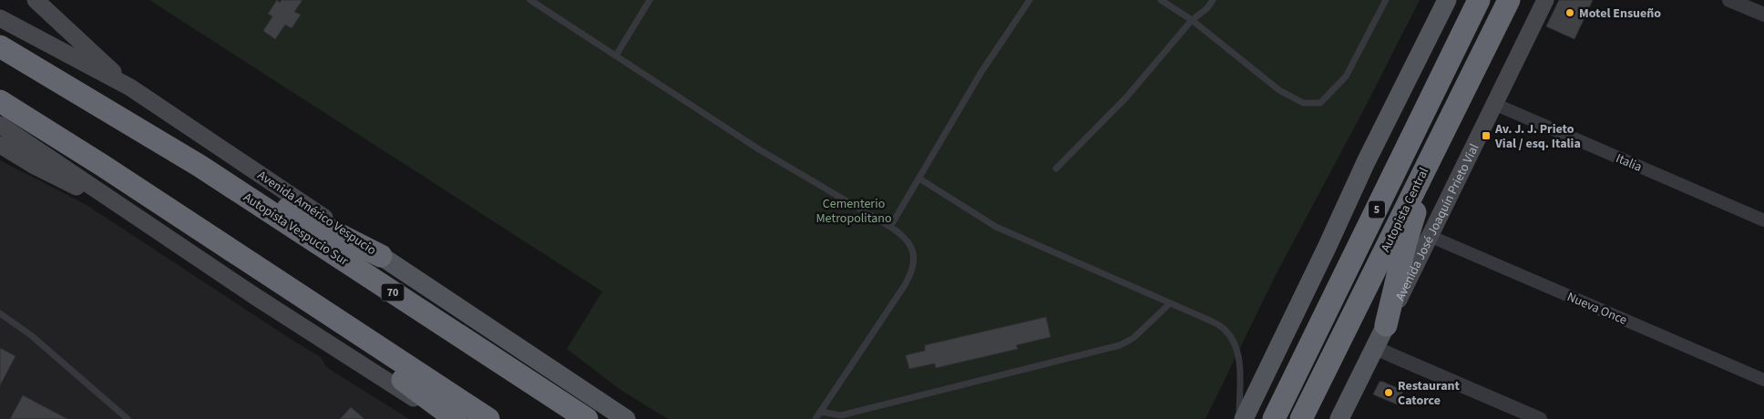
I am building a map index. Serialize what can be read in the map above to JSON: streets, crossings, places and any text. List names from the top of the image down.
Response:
{
  "streets": {
    "highway": [
      "5",
      "Autopista Central",
      "Autopista Vespucio Sur",
      "70"
    ],
    "main road": ["Avenida Américo Vespucio", "Avenida José Joaquín Prieto Vial"],
    "street": ["Italia", "Nueva Once"]
  },
  "crossings": [
    ["Italia", "Avenida José Joaquín Prieto Vial"],
    ["Avenida José Joaquín Prieto Vial", "Nueva Once"]
  ],
  "parks": ["Cementerio Metropolitano"],
  "places": {
    "other": ["Motel Ensueño", "Restaurant Catorce"],
    "transit": ["Av. J. J. Prieto Vial / esq. Italia"]
  }
}
